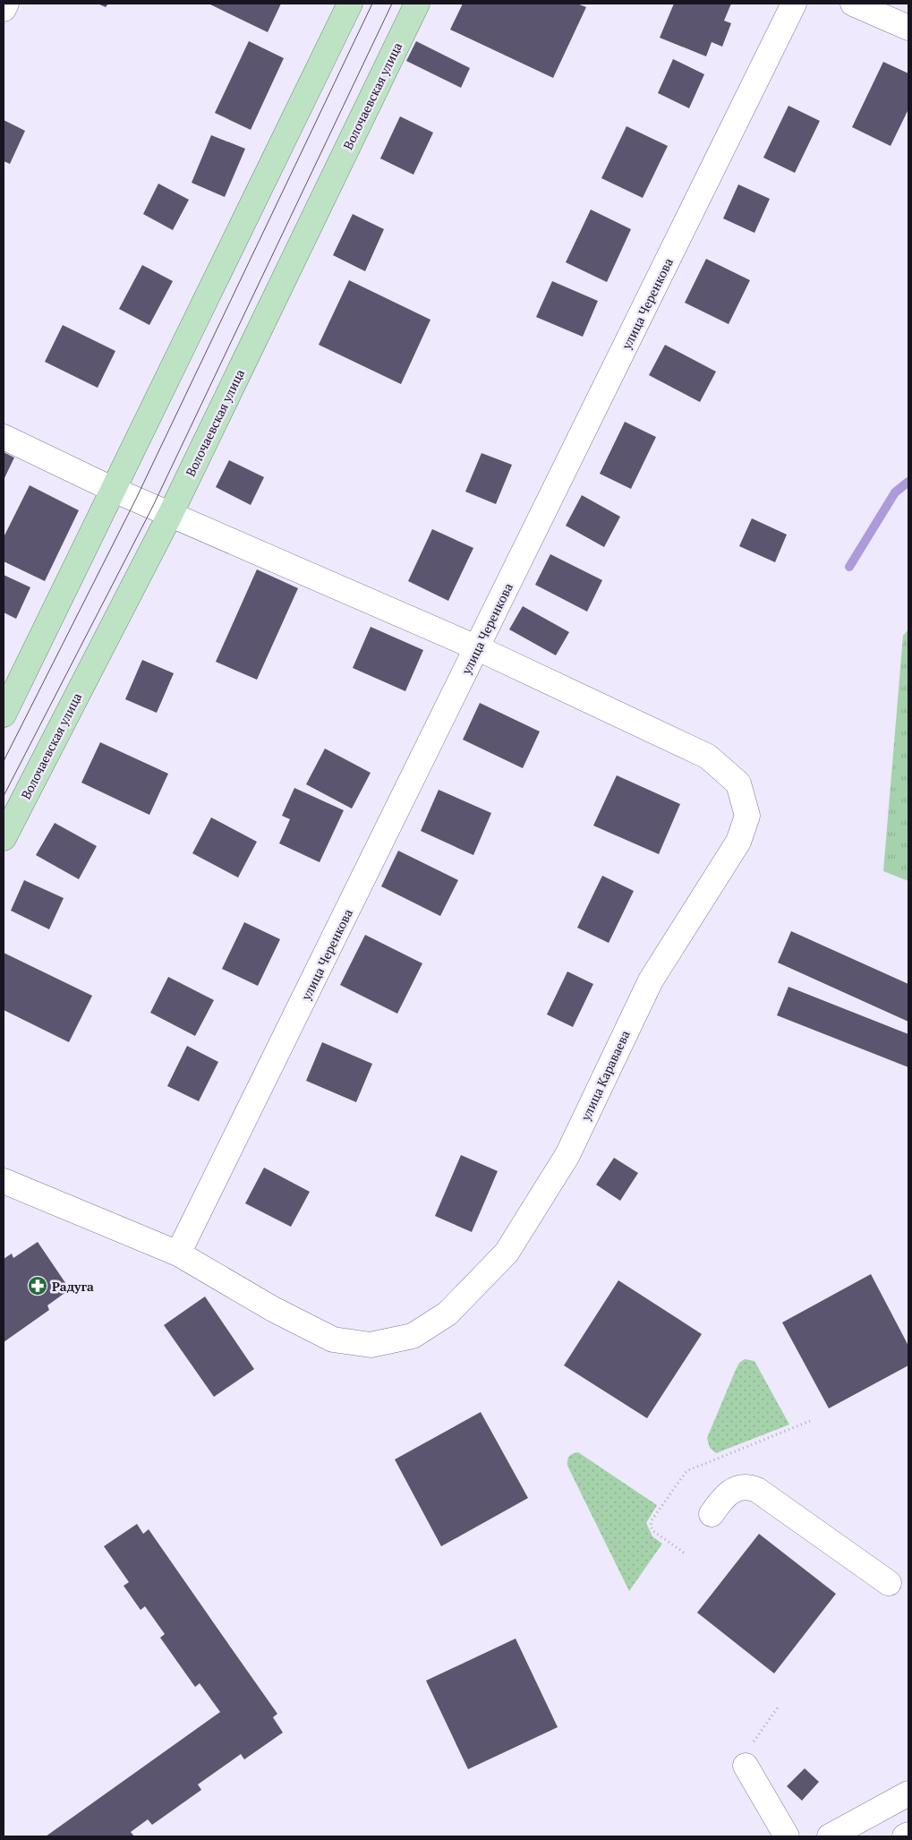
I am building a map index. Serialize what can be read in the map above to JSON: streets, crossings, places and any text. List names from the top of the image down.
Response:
{
  "streets": {
    "main road": ["Волочаевская улица"],
    "street": ["улица Черенкова", "улица Караваева"]
  },
  "crossings": [
    ["улица Черенкова", "улица Караваева"]
  ],
  "places": {
    "pharmacy": ["Радуга"]
  }
}
